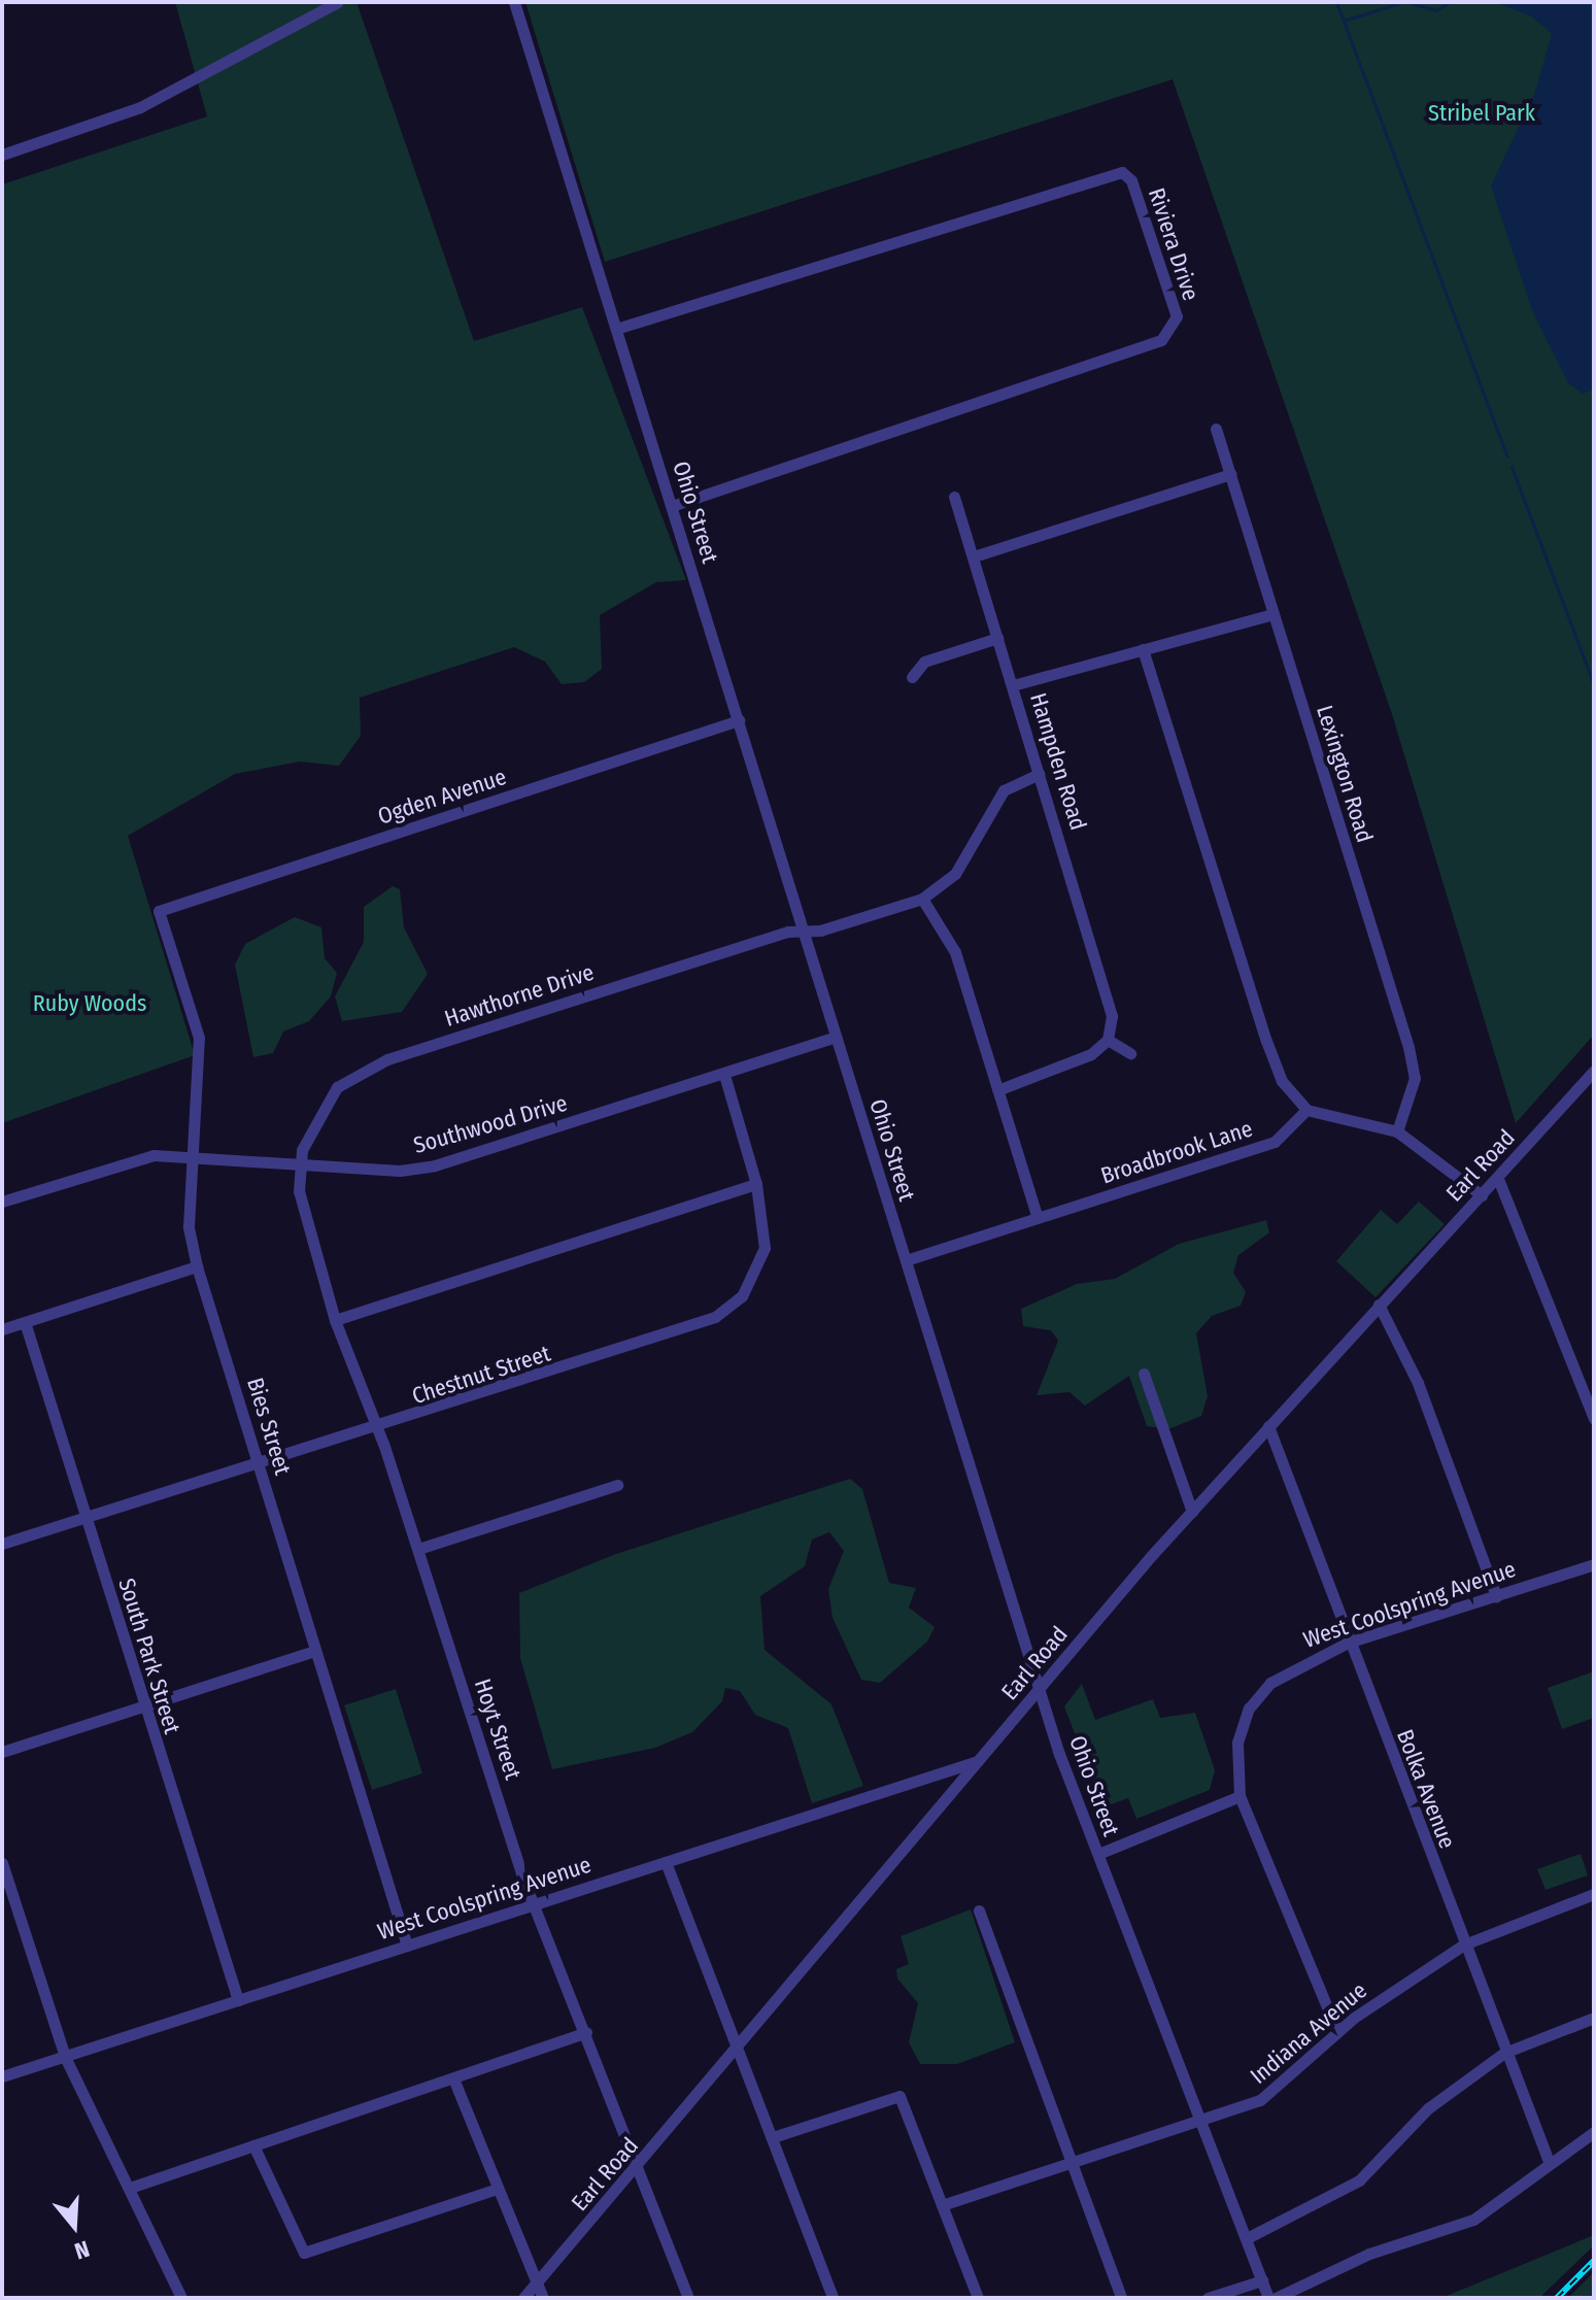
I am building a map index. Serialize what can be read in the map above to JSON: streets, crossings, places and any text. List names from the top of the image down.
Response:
{
  "streets": {
    "street": [
      "Riviera Drive",
      "Ohio Street",
      "Hampden Road",
      "Lexington Road",
      "Ogden Avenue",
      "Hawthorne Drive",
      "Southwood Drive",
      "Broadbrook Lane",
      "Earl Road",
      "Chestnut Street",
      "Bies Street",
      "West Coolspring Avenue",
      "South Park Street",
      "Hoyt Street",
      "Bolka Avenue",
      "Indiana Avenue"
    ]
  },
  "crossings": [
    ["Riviera Drive", "Ohio Street"],
    ["Ohio Street", "Ogden Avenue"],
    ["Ohio Street", "Hawthorne Drive"],
    ["Ohio Street", "Southwood Drive"],
    ["Ohio Street", "Broadbrook Lane"],
    ["Ohio Street", "Earl Road"],
    ["Ohio Street", "Indiana Avenue"],
    ["Ogden Avenue", "Bies Street"],
    ["Hawthorne Drive", "Southwood Drive"],
    ["Hawthorne Drive", "Hoyt Street"],
    ["Southwood Drive", "Chestnut Street"],
    ["Southwood Drive", "Bies Street"],
    ["Southwood Drive", "Hoyt Street"],
    ["Earl Road", "West Coolspring Avenue"],
    ["Earl Road", "Hoyt Street"],
    ["Earl Road", "Bolka Avenue"],
    ["Chestnut Street", "Bies Street"],
    ["Chestnut Street", "South Park Street"],
    ["Chestnut Street", "Hoyt Street"],
    ["Bies Street", "West Coolspring Avenue"],
    ["West Coolspring Avenue", "South Park Street"],
    ["West Coolspring Avenue", "Hoyt Street"],
    ["West Coolspring Avenue", "Bolka Avenue"],
    ["Bolka Avenue", "Indiana Avenue"]
  ],
  "parks": ["Stribel Park", "Ruby Woods"],
  "north": "bottom"
}
